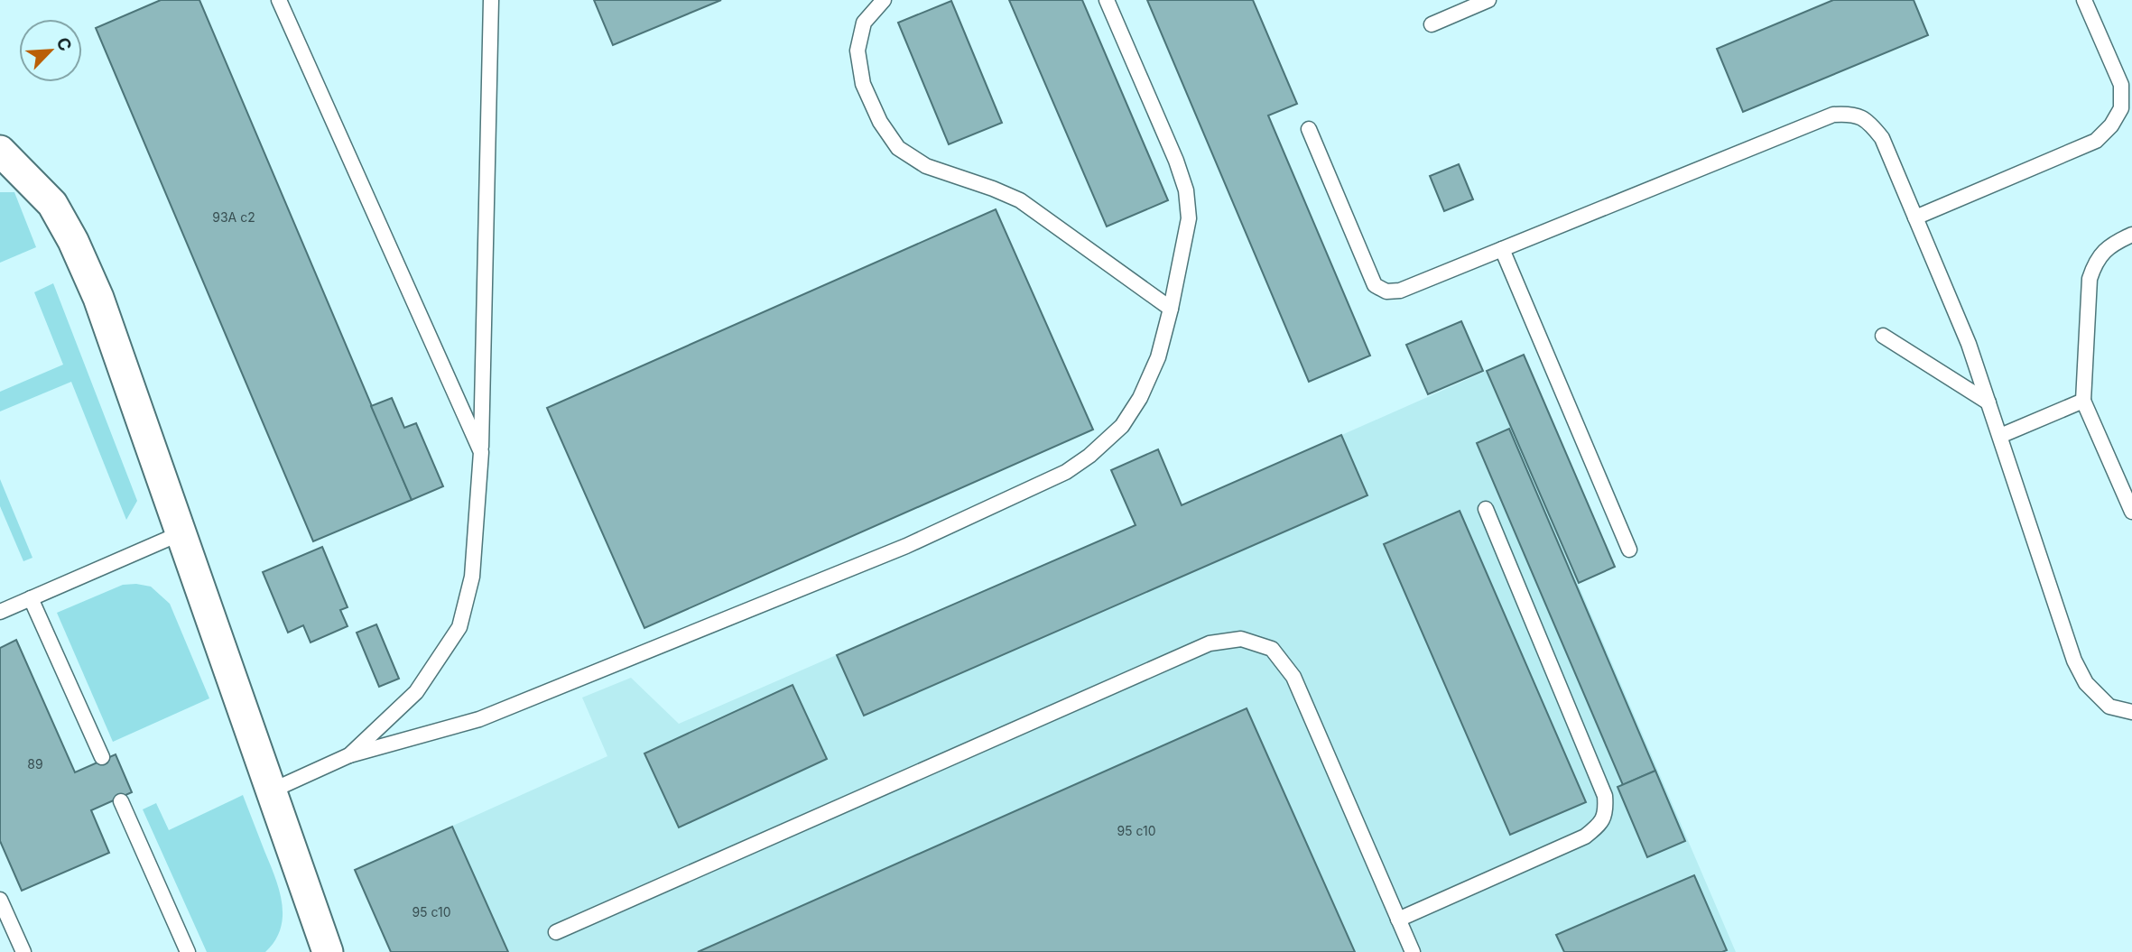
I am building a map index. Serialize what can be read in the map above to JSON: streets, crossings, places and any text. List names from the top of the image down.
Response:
{
  "house_numbers": [
    "93А с2",
    "89",
    "95 с10",
    "95 с10"
  ],
  "north": "top right"
}
